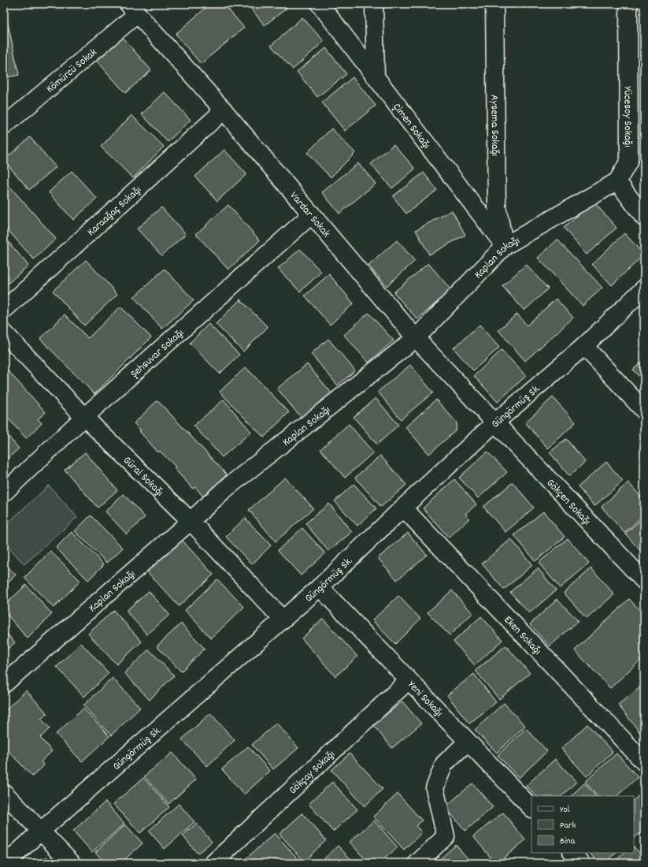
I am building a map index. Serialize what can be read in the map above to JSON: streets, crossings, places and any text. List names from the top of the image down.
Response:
{
  "streets": {
    "street": [
      "Kömürcü Sokak",
      "Yücesoy Sokağı",
      "Çimen Sokağı",
      "Aysema Sokağı",
      "Karaağaç Sokağı",
      "Vardar Sokak",
      "Kaplan Sokağı",
      "Şehsuvar Sokağı",
      "Güngörmüş Sk.",
      "Güral Sokağı",
      "Gökçen Sokağı",
      "Eken Sokağı",
      "Yeni Sokağı",
      "Gökçay Sokağı"
    ]
  },
  "crossings": [
    ["Kömürcü Sokak", "Vardar Sokak"],
    ["Yücesoy Sokağı", "Kaplan Sokağı"],
    ["Çimen Sokağı", "Aysema Sokağı"],
    ["Çimen Sokağı", "Kaplan Sokağı"],
    ["Aysema Sokağı", "Kaplan Sokağı"],
    ["Karaağaç Sokağı", "Vardar Sokak"],
    ["Vardar Sokak", "Kaplan Sokağı"],
    ["Vardar Sokak", "Şehsuvar Sokağı"],
    ["Vardar Sokak", "Güngörmüş Sk."],
    ["Vardar Sokak", "Gökçen Sokağı"],
    ["Kaplan Sokağı", "Güral Sokağı"],
    ["Şehsuvar Sokağı", "Güral Sokağı"],
    ["Güngörmüş Sk.", "Güral Sokağı"],
    ["Güngörmüş Sk.", "Gökçen Sokağı"],
    ["Güngörmüş Sk.", "Eken Sokağı"],
    ["Güngörmüş Sk.", "Yeni Sokağı"],
    ["Yeni Sokağı", "Gökçay Sokağı"]
  ],
  "legend": ["Yol", "Park", "Bina"]
}
